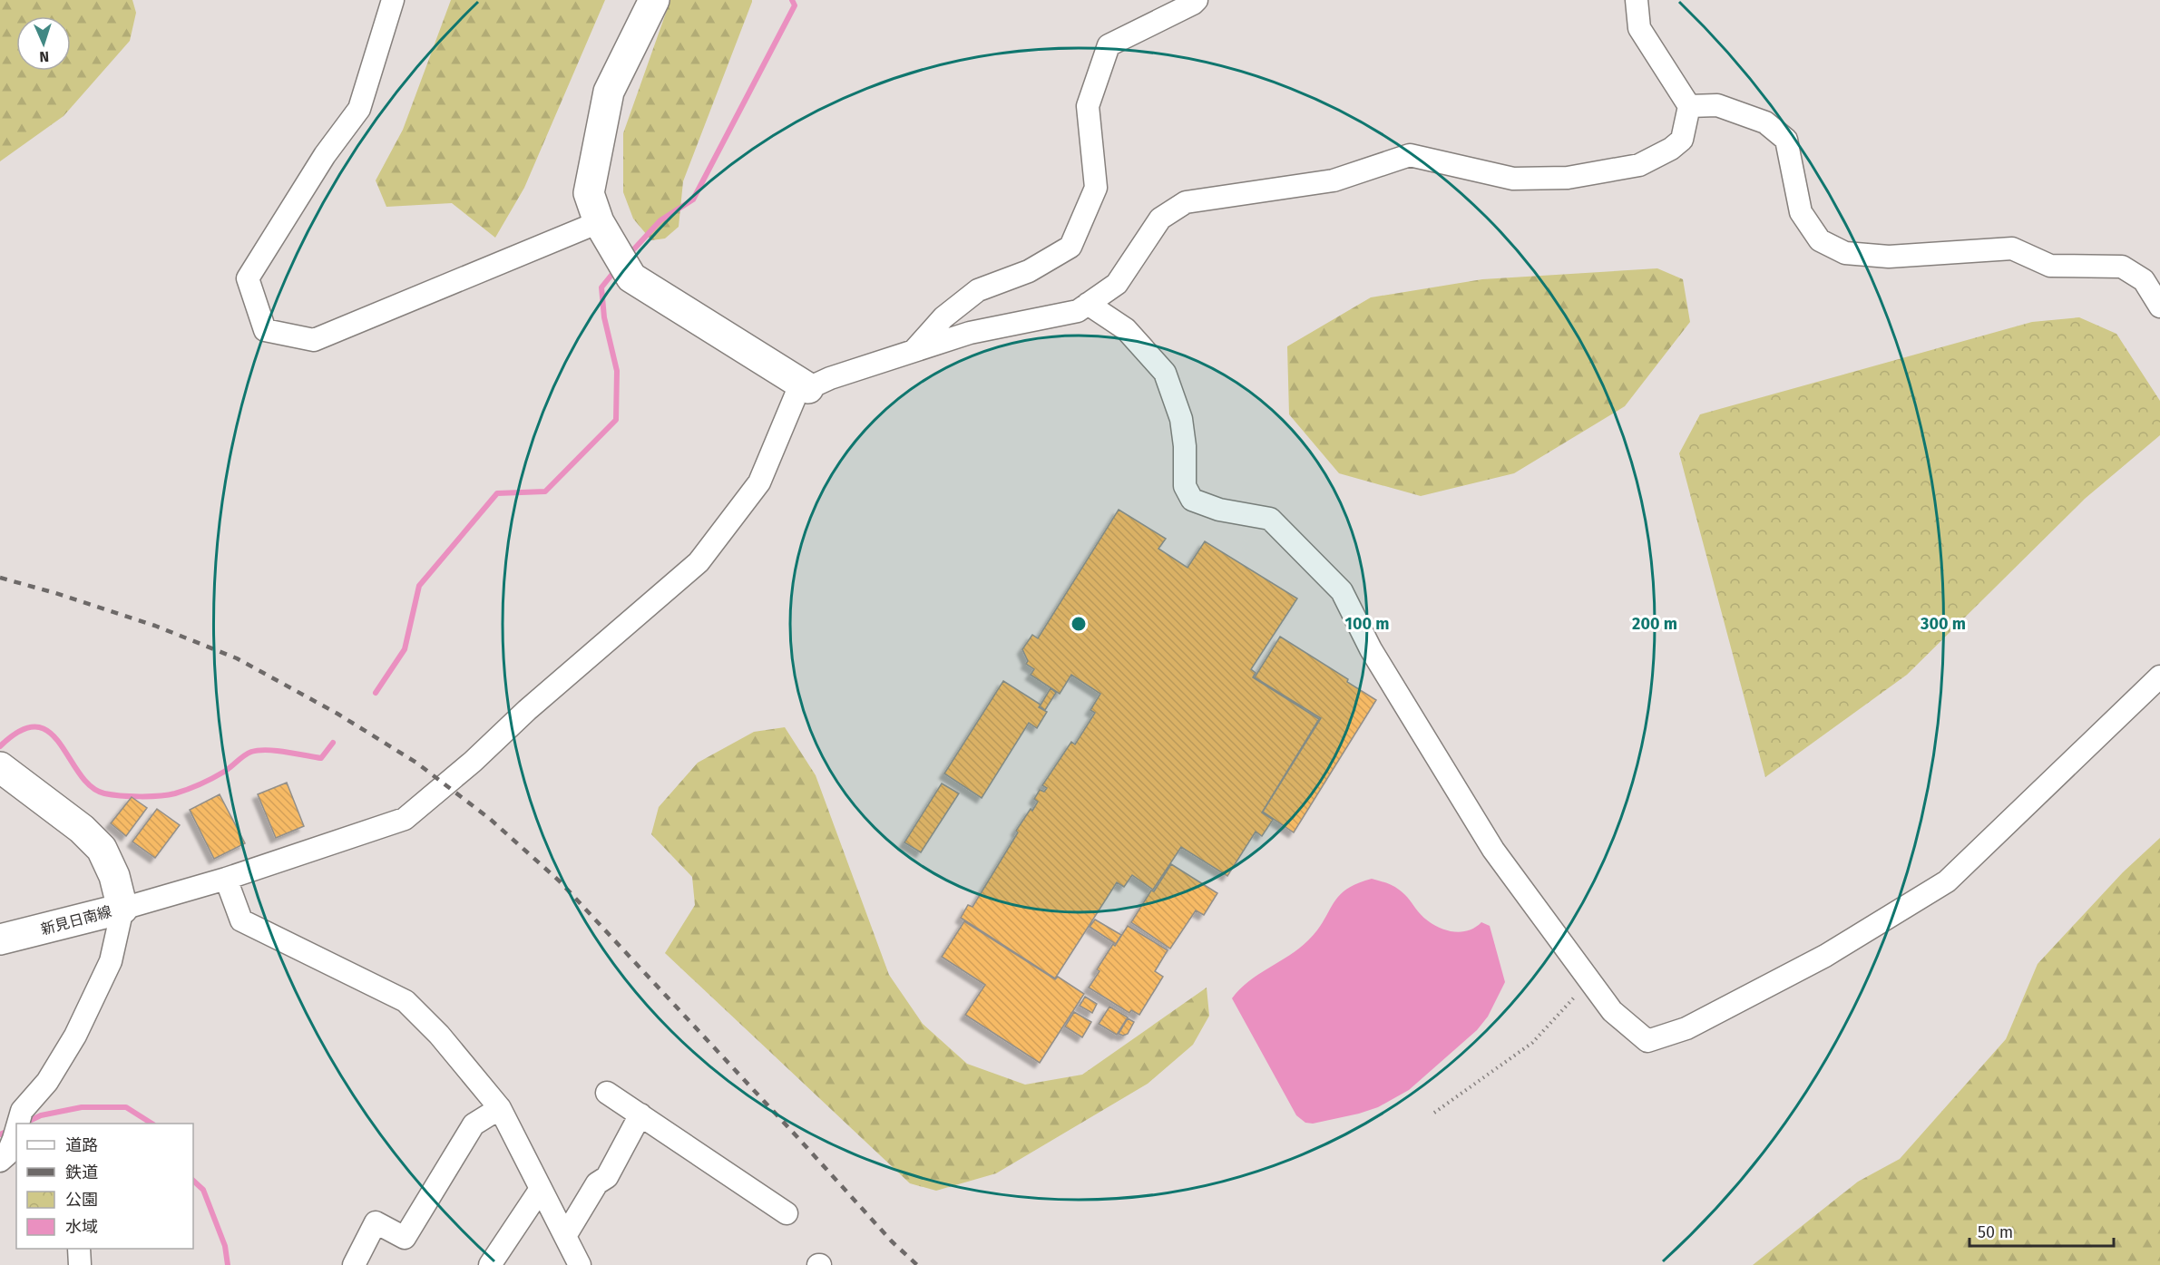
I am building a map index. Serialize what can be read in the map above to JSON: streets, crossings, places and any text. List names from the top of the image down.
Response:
{
  "streets": {
    "street": ["新見日南線"]
  },
  "legend": [
    "道路",
    "鉄道",
    "公園",
    "水域"
  ],
  "scale_bar": "50 m",
  "north": "bottom",
  "rings": ["100 m", "200 m", "300 m"]
}
